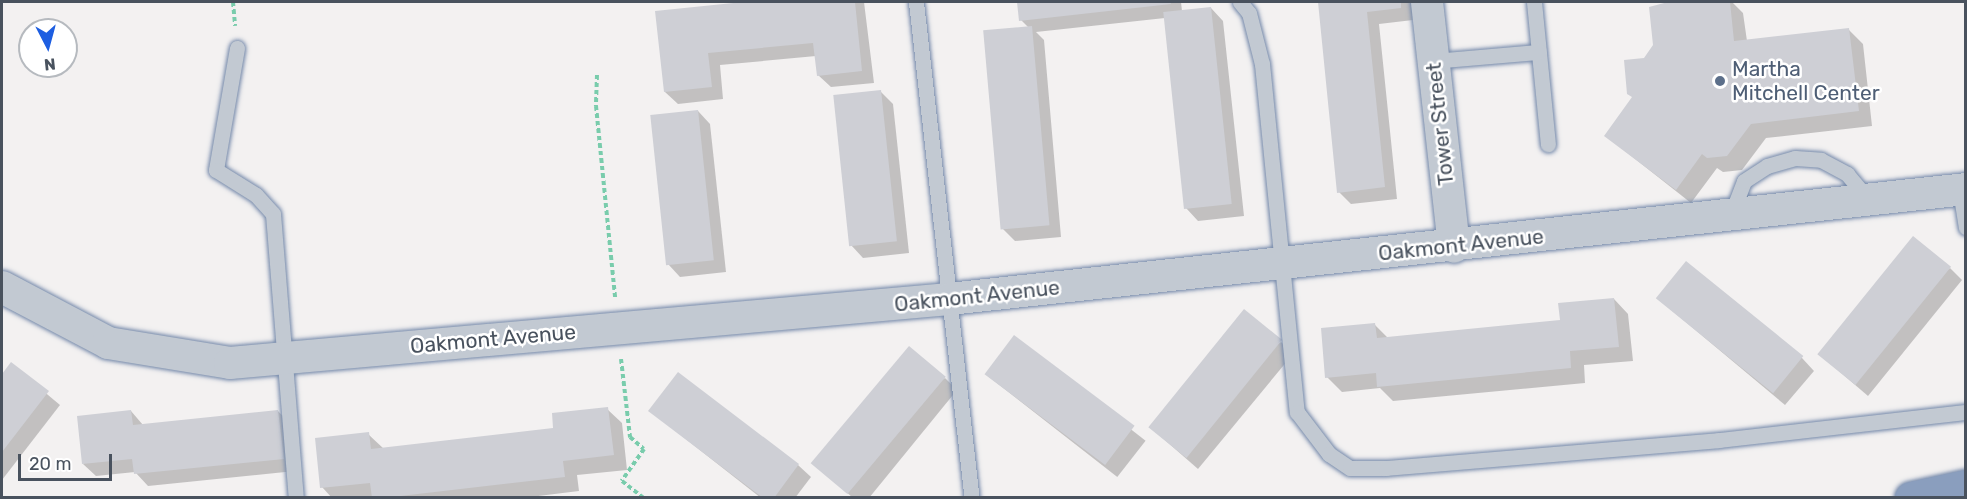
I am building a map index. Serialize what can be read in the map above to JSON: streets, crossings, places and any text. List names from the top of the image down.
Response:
{
  "streets": {
    "street": ["Tower Street", "Oakmont Avenue"]
  },
  "crossings": [
    ["Tower Street", "Oakmont Avenue"]
  ],
  "places": ["Martha Mitchell Center"],
  "scale_bar": "20 m",
  "north": "bottom"
}
